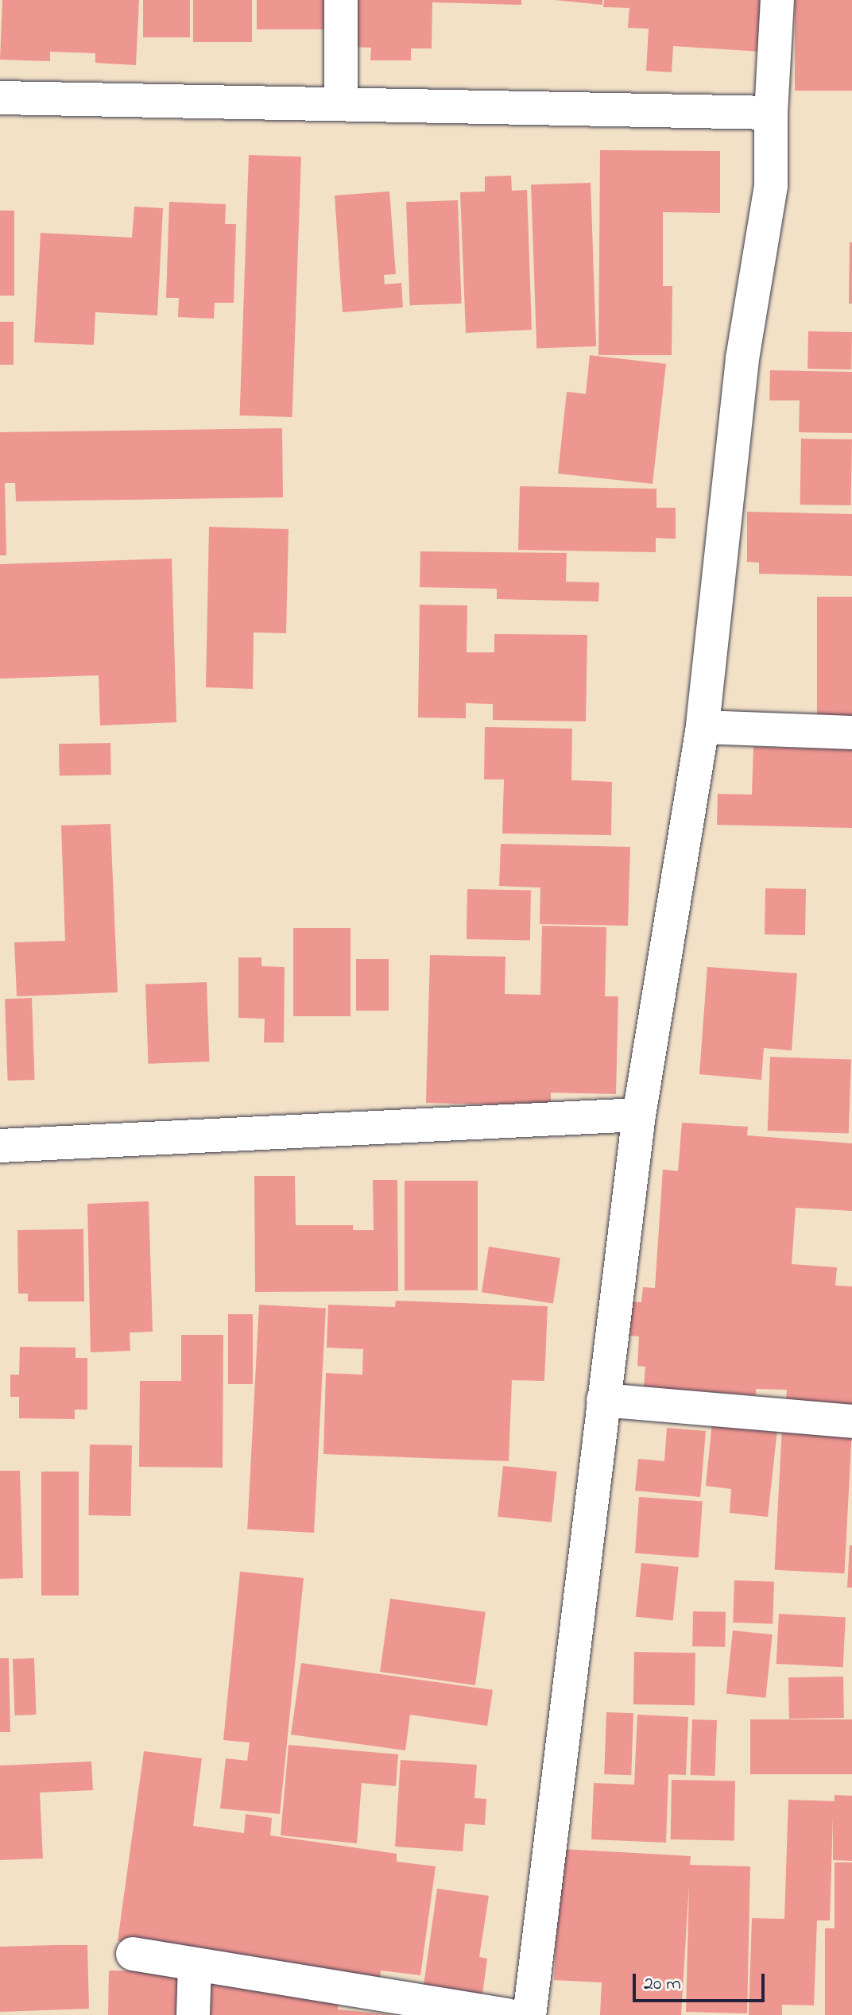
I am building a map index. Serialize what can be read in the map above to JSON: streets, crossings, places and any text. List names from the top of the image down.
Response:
{
  "scale_bar": "20 m"
}
